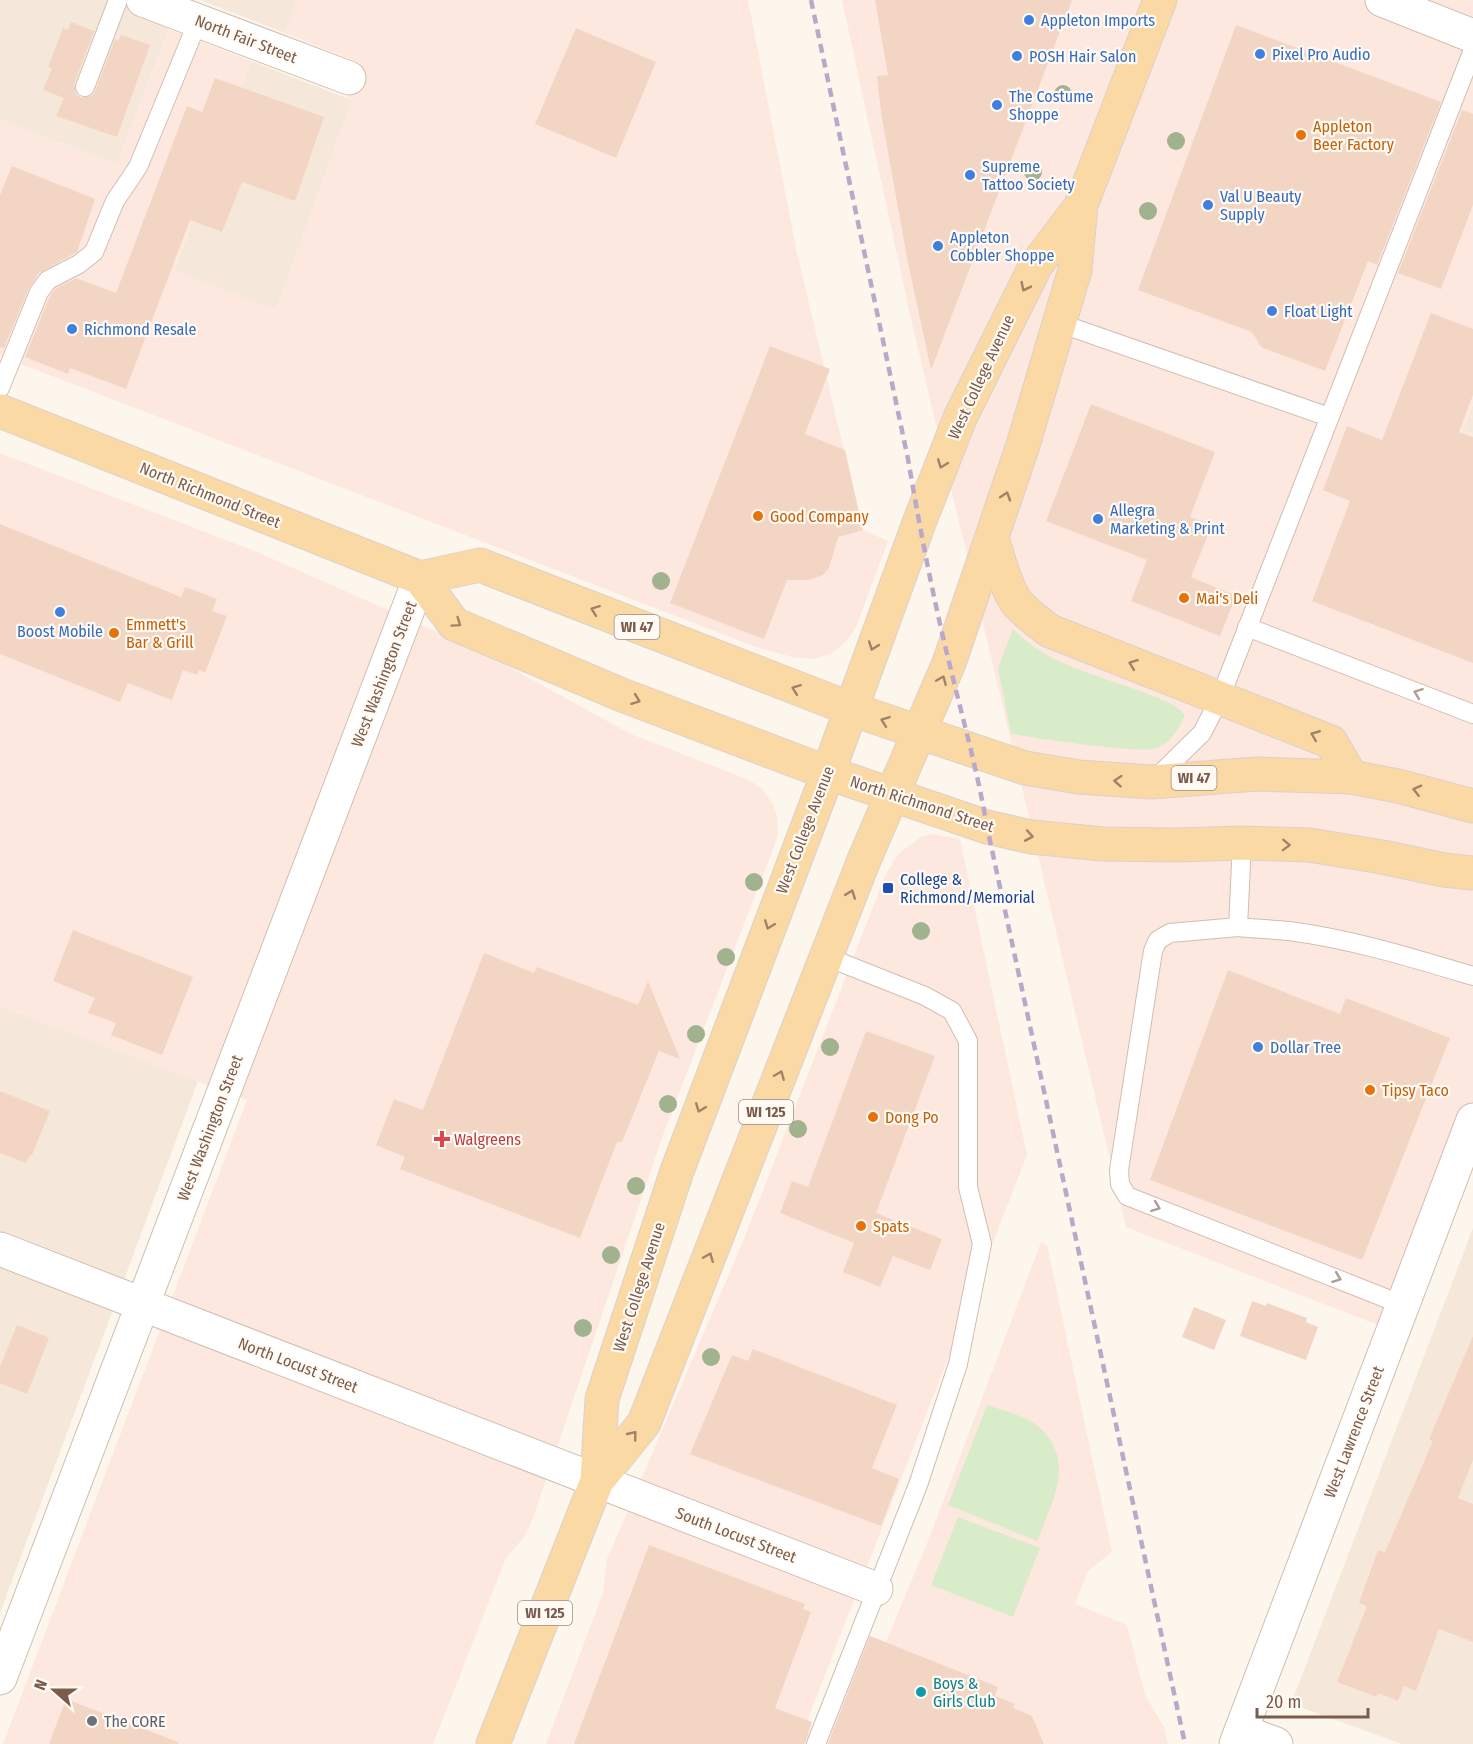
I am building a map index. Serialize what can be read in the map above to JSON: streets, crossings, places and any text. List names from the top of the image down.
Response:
{
  "streets": {
    "main road": [
      "West College Avenue",
      "North Richmond Street",
      "WI 47",
      "WI 125"
    ],
    "street": [
      "North Fair Street",
      "West Washington Street",
      "North Locust Street",
      "West Lawrence Street",
      "South Locust Street"
    ]
  },
  "crossings": [
    ["West College Avenue", "North Richmond Street"],
    ["West College Avenue", "WI 47"],
    ["West College Avenue", "North Locust Street"],
    ["West College Avenue", "South Locust Street"],
    ["North Richmond Street", "WI 47"],
    ["North Richmond Street", "West Washington Street"],
    ["WI 47", "West Washington Street"],
    ["West Washington Street", "North Locust Street"],
    ["North Locust Street", "South Locust Street"]
  ],
  "places": {
    "other": [
      "Appleton Imports",
      "Pixel Pro Audio",
      "POSH Hair Salon",
      "The Costume Shoppe",
      "Appleton Beer Factory",
      "Supreme Tattoo Society",
      "Val U Beauty Supply",
      "Appleton Cobbler Shoppe",
      "Float Light",
      "Richmond Resale",
      "Good Company",
      "Allegra Marketing & Print",
      "Mai's Deli",
      "Boost Mobile",
      "Emmett's Bar & Grill",
      "Dollar Tree",
      "Tipsy Taco",
      "Dong Po",
      "Spats",
      "Boys & Girls Club",
      "The CORE"
    ],
    "transit": ["College & Richmond/Memorial"],
    "health": ["Walgreens"]
  },
  "scale_bar": "20 m",
  "north": "left"
}
